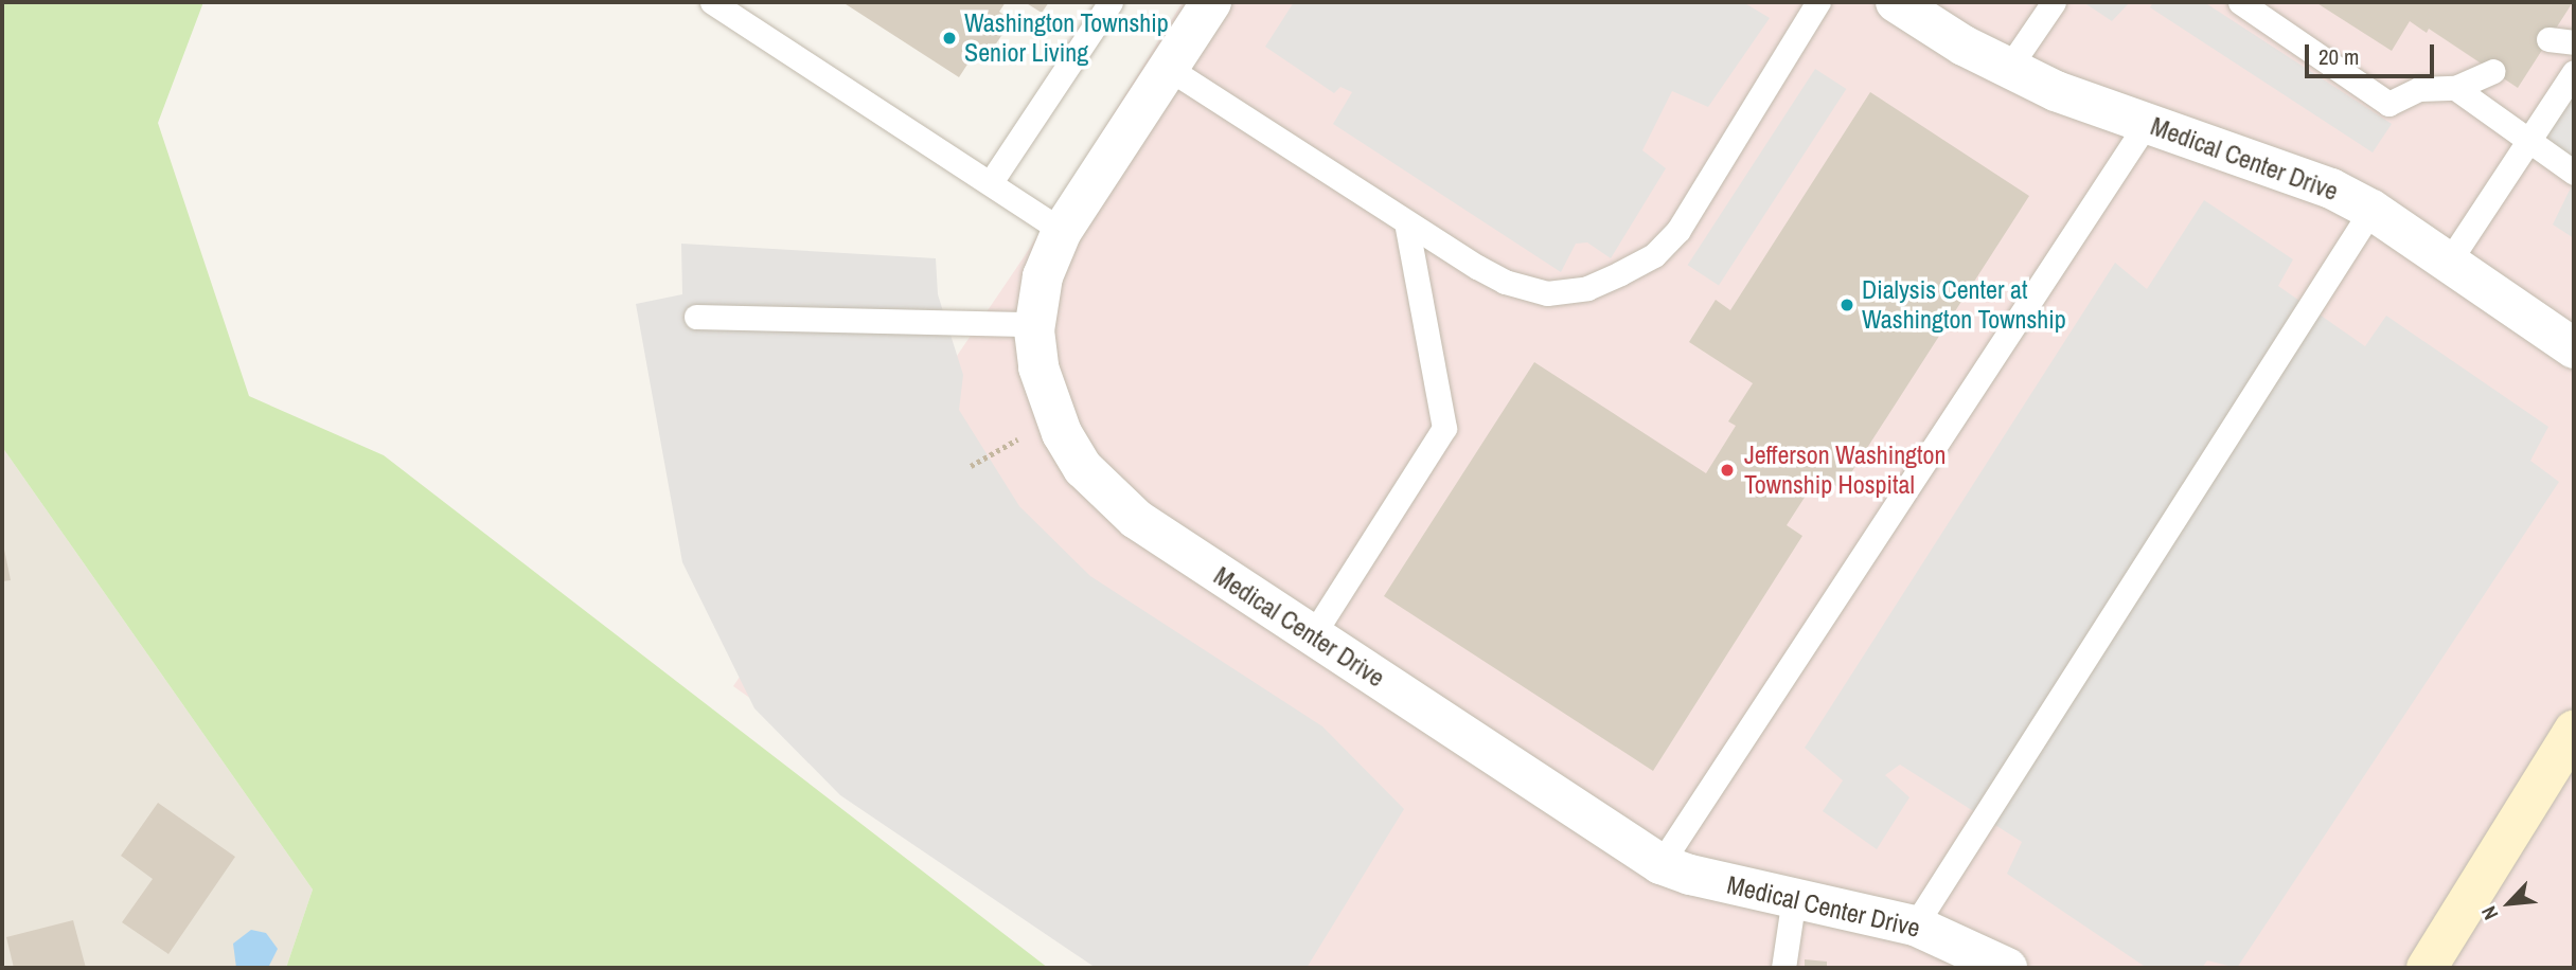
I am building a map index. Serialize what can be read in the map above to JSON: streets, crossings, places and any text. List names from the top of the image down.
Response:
{
  "streets": {
    "street": ["Medical Center Drive"]
  },
  "places": ["Washington Township Senior Living", "Dialysis Center at Washington Township", "Jefferson Washington Township Hospital"],
  "scale_bar": "20 m",
  "north": "bottom left"
}
